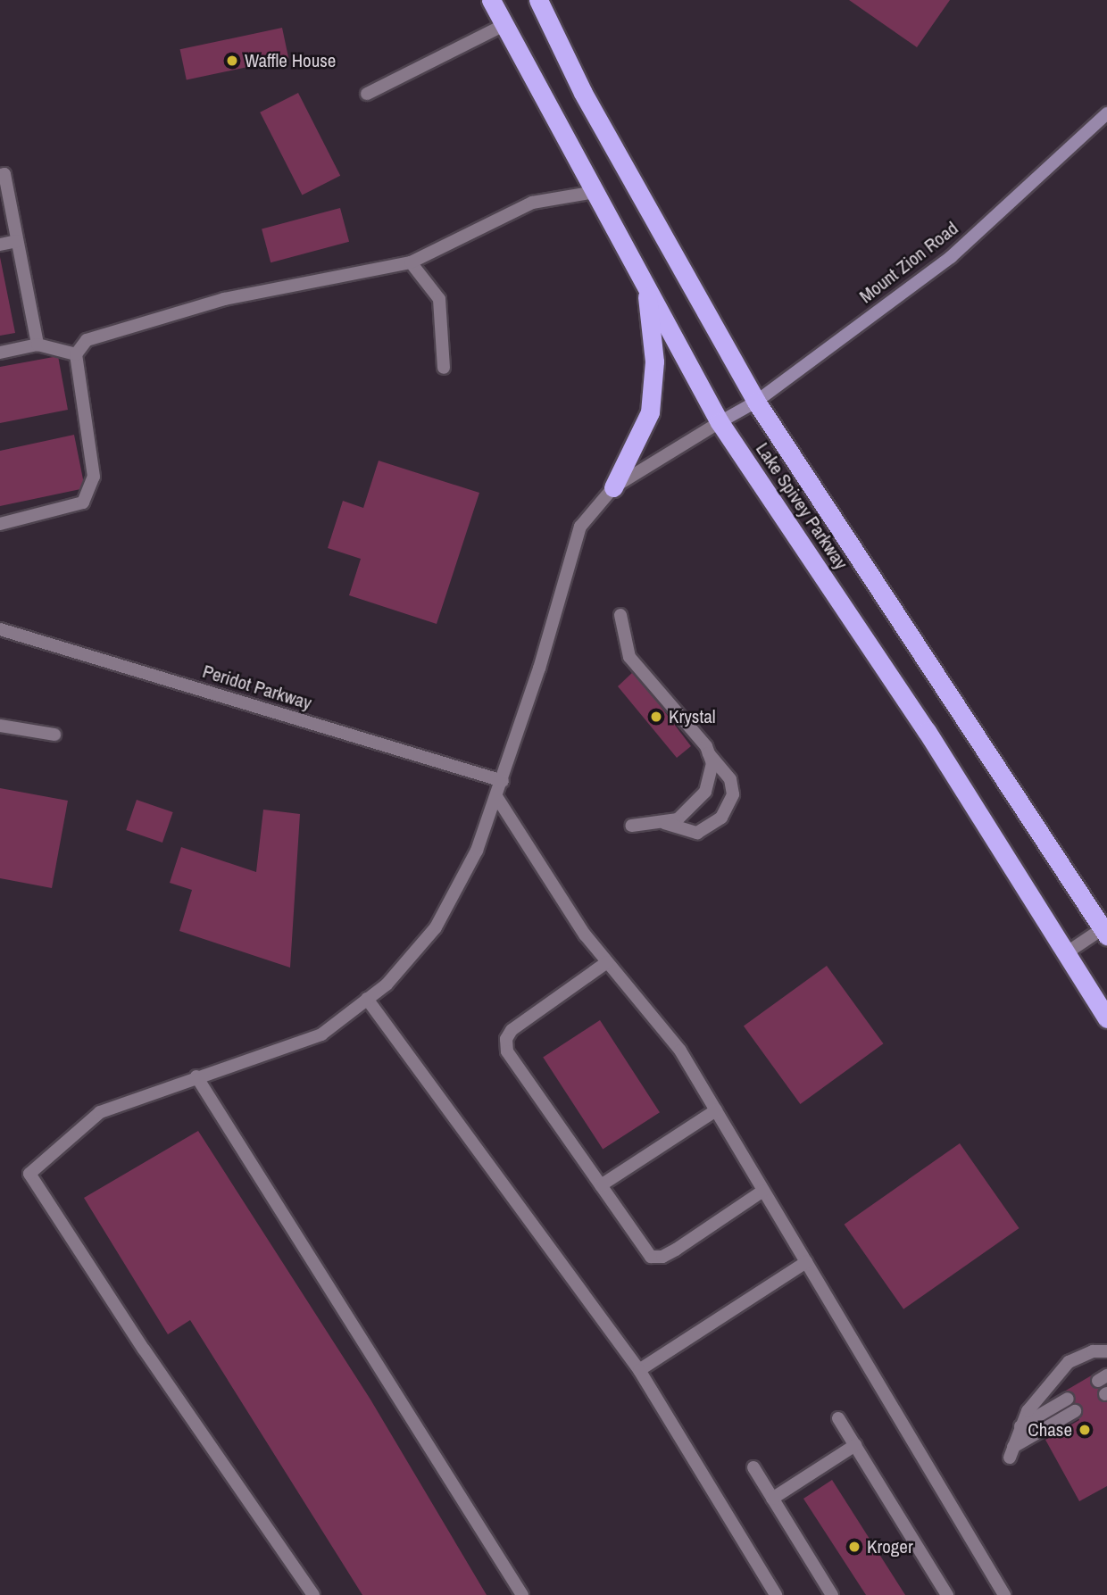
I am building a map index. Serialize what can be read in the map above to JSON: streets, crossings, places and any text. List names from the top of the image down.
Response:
{
  "streets": {
    "highway": ["Lake Spivey Parkway"],
    "street": ["Mount Zion Road", "Peridot Parkway"]
  },
  "crossings": [
    ["Mount Zion Road", "Lake Spivey Parkway"]
  ],
  "places": [
    "Waffle House",
    "Krystal",
    "Chase",
    "Kroger"
  ]
}
